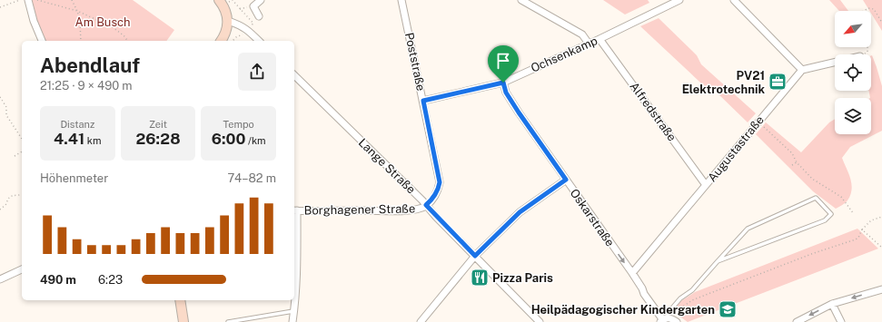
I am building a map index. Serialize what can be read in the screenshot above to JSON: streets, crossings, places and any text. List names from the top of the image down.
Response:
{
  "streets": {
    "street": [
      "Ochsenkamp",
      "Poststraße",
      "Alfredstraße",
      "Augustastraße",
      "Lange Straße",
      "Borghagener Straße",
      "Oskarstraße"
    ]
  },
  "crossings": [
    ["Ochsenkamp", "Poststraße"],
    ["Ochsenkamp", "Alfredstraße"],
    ["Ochsenkamp", "Oskarstraße"],
    ["Poststraße", "Lange Straße"],
    ["Poststraße", "Borghagener Straße"],
    ["Alfredstraße", "Augustastraße"],
    ["Augustastraße", "Oskarstraße"],
    ["Lange Straße", "Borghagener Straße"]
  ],
  "one_way": ["Oskarstraße"],
  "parks": ["Am Busch"],
  "places": {
    "office": ["PV21 Elektrotechnik"],
    "restaurant": ["Pizza Paris"],
    "school or university": ["Heilpädagogischer Kindergarten"]
  },
  "north": "bottom left",
  "page": {
    "heading": ["Abendlauf", "21:25 · 9 × 490 m"],
    "stats": [
      ["Distanz", "4.41 km"],
      ["Zeit", "26:28"],
      ["Tempo", "6:00 /km"]
    ],
    "chart": ["Höhenmeter", "74–82 m"],
    "list": [
      {
        "name": "490 m",
        "note": "6:23"
      }
    ]
  }
}
